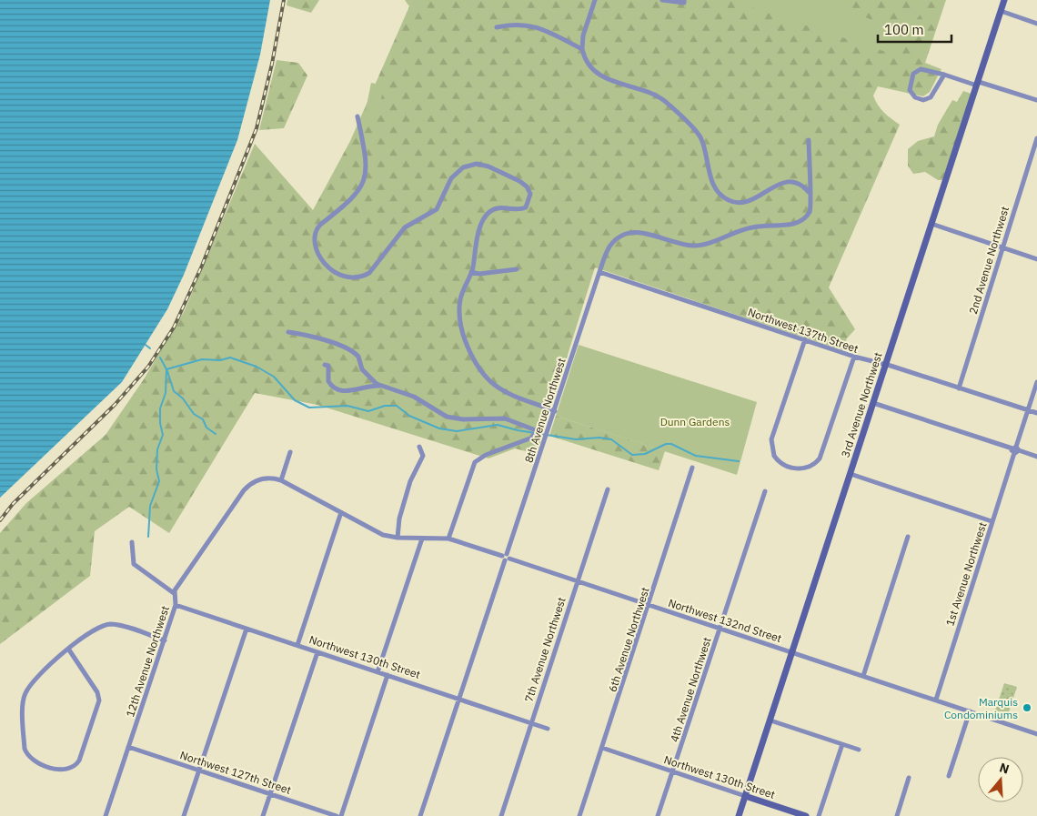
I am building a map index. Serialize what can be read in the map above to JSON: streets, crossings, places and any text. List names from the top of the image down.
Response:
{
  "streets": {
    "street": [
      "2nd Avenue Northwest",
      "Northwest 137th Street",
      "3rd Avenue Northwest",
      "8th Avenue Northwest",
      "1st Avenue Northwest",
      "Northwest 132nd Street",
      "6th Avenue Northwest",
      "7th Avenue Northwest",
      "Northwest 130th Street",
      "12th Avenue Northwest",
      "4th Avenue Northwest",
      "Northwest 127th Street"
    ]
  },
  "crossings": [
    ["2nd Avenue Northwest", "Northwest 137th Street"],
    ["Northwest 137th Street", "3rd Avenue Northwest"],
    ["Northwest 137th Street", "8th Avenue Northwest"],
    ["Northwest 137th Street", "1st Avenue Northwest"],
    ["3rd Avenue Northwest", "Northwest 132nd Street"],
    ["3rd Avenue Northwest", "Northwest 130th Street"],
    ["8th Avenue Northwest", "Northwest 132nd Street"],
    ["8th Avenue Northwest", "Northwest 130th Street"],
    ["1st Avenue Northwest", "Northwest 132nd Street"],
    ["Northwest 132nd Street", "6th Avenue Northwest"],
    ["Northwest 132nd Street", "7th Avenue Northwest"],
    ["Northwest 132nd Street", "12th Avenue Northwest"],
    ["Northwest 132nd Street", "4th Avenue Northwest"],
    ["6th Avenue Northwest", "Northwest 130th Street"],
    ["7th Avenue Northwest", "Northwest 130th Street"],
    ["Northwest 130th Street", "12th Avenue Northwest"],
    ["Northwest 130th Street", "4th Avenue Northwest"],
    ["12th Avenue Northwest", "Northwest 127th Street"]
  ],
  "parks": ["Dunn Gardens"],
  "places": ["Marquis Condominiums"],
  "scale_bar": "100 m",
  "north": "top"
}
